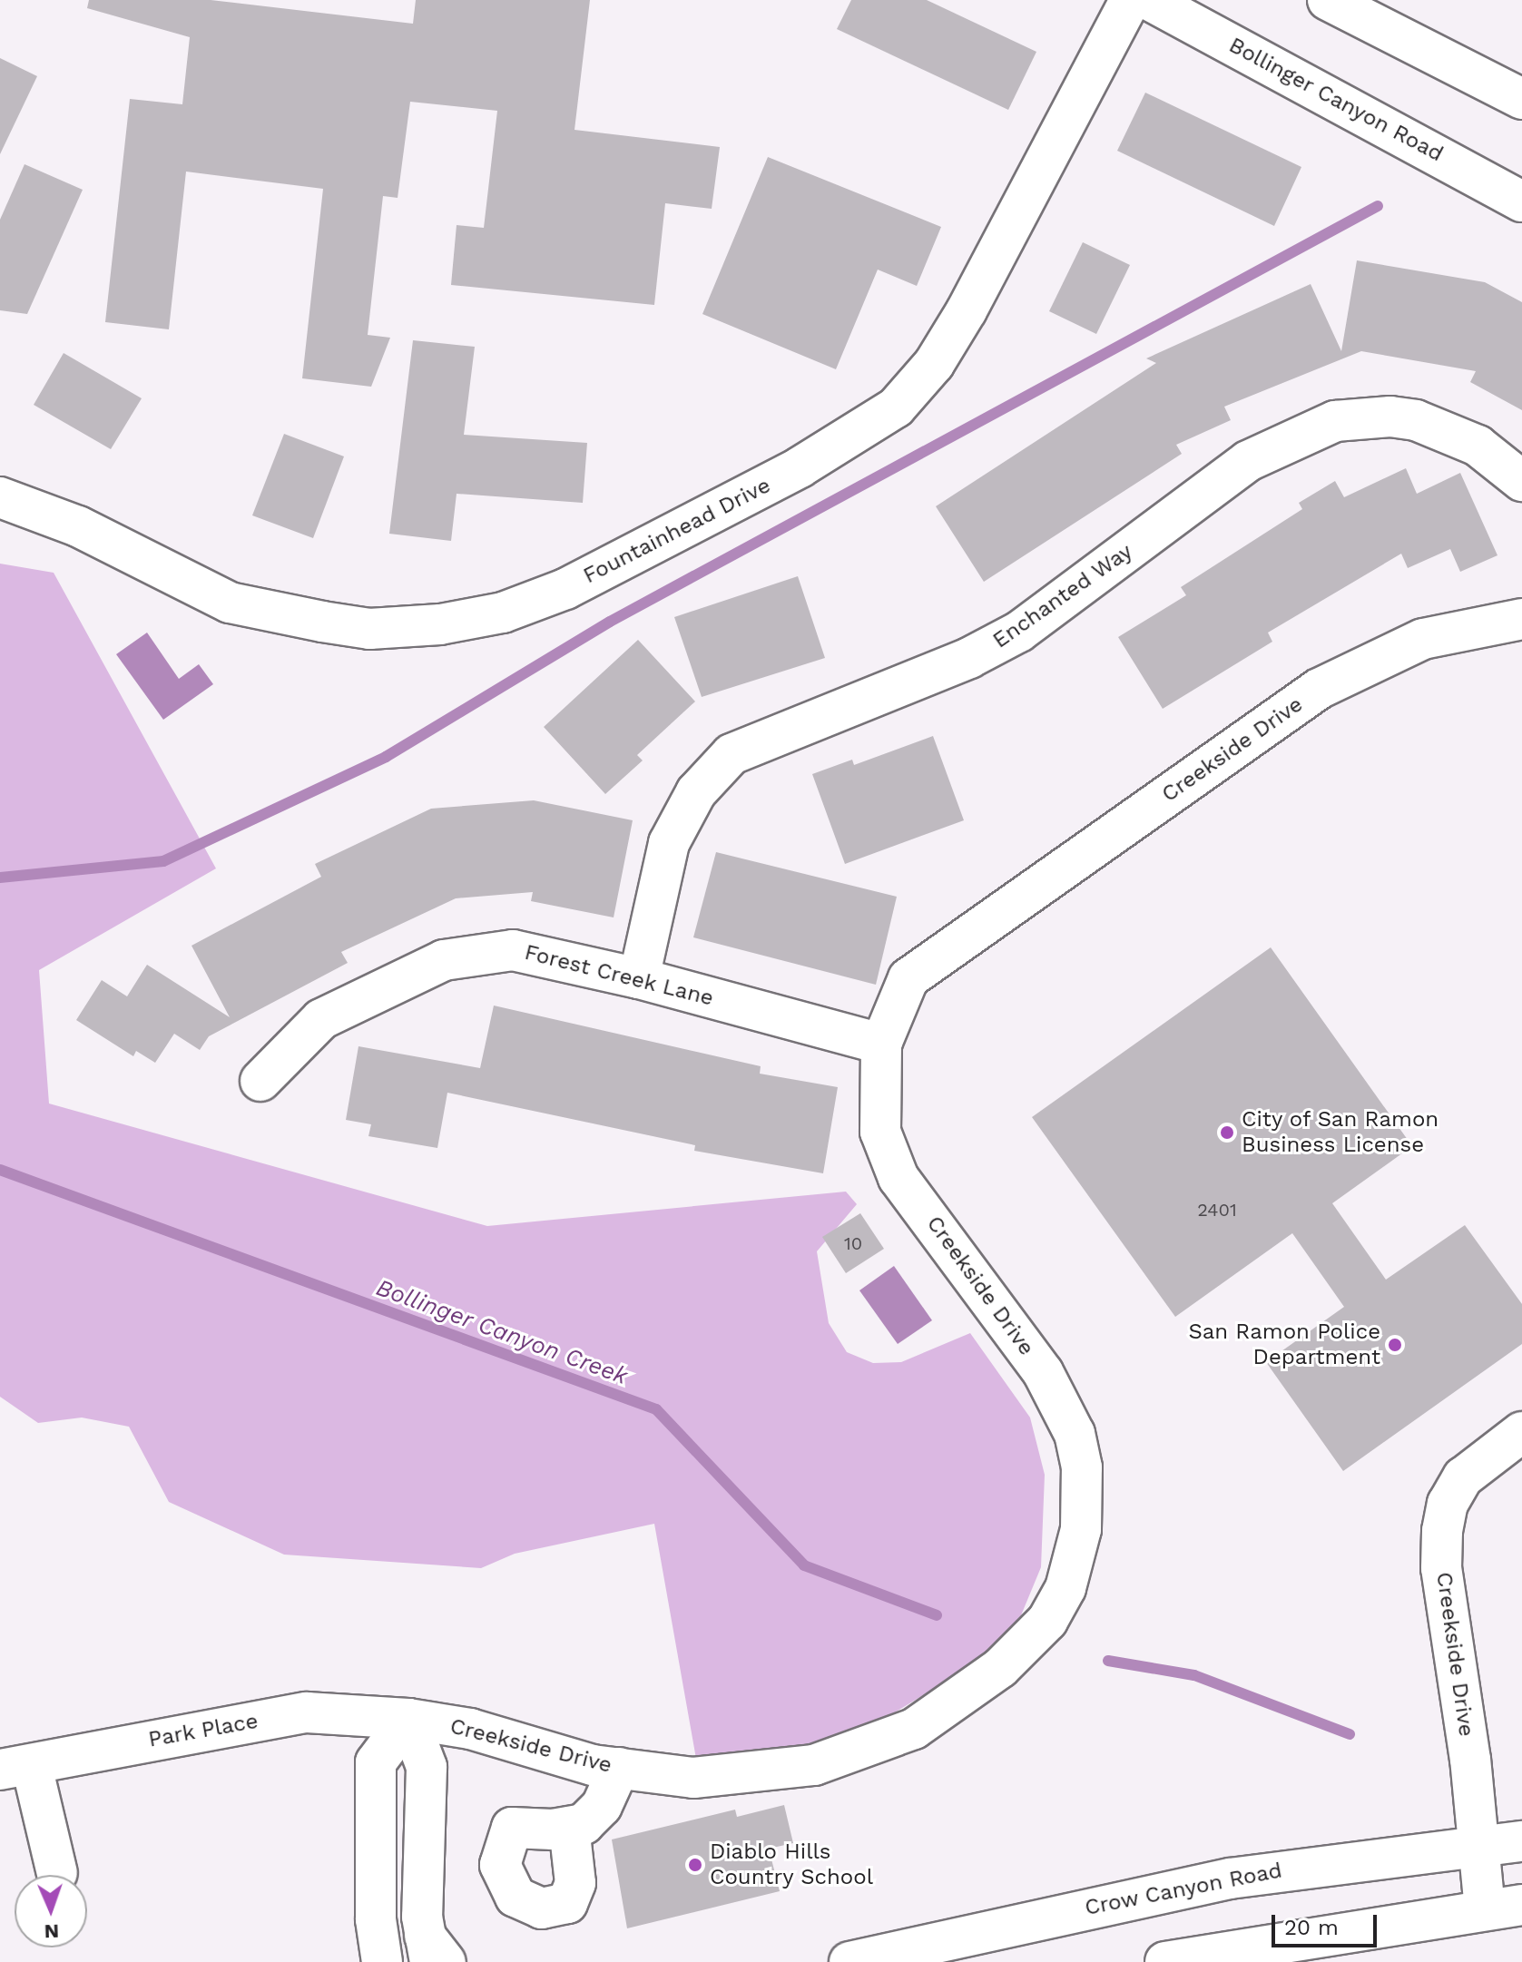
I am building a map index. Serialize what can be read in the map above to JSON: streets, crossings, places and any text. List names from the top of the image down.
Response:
{
  "streets": {
    "street": [
      "Bollinger Canyon Road",
      "Fountainhead Drive",
      "Enchanted Way",
      "Creekside Drive",
      "Forest Creek Lane",
      "Park Place",
      "Crow Canyon Road"
    ]
  },
  "crossings": [
    ["Enchanted Way", "Forest Creek Lane"],
    ["Creekside Drive", "Forest Creek Lane"],
    ["Creekside Drive", "Park Place"],
    ["Creekside Drive", "Crow Canyon Road"]
  ],
  "water": ["Bollinger Canyon Creek"],
  "places": ["City of San Ramon Business License", "San Ramon Police Department", "Diablo Hills Country School"],
  "house_numbers": ["2401", "10"],
  "scale_bar": "20 m",
  "north": "bottom"
}
